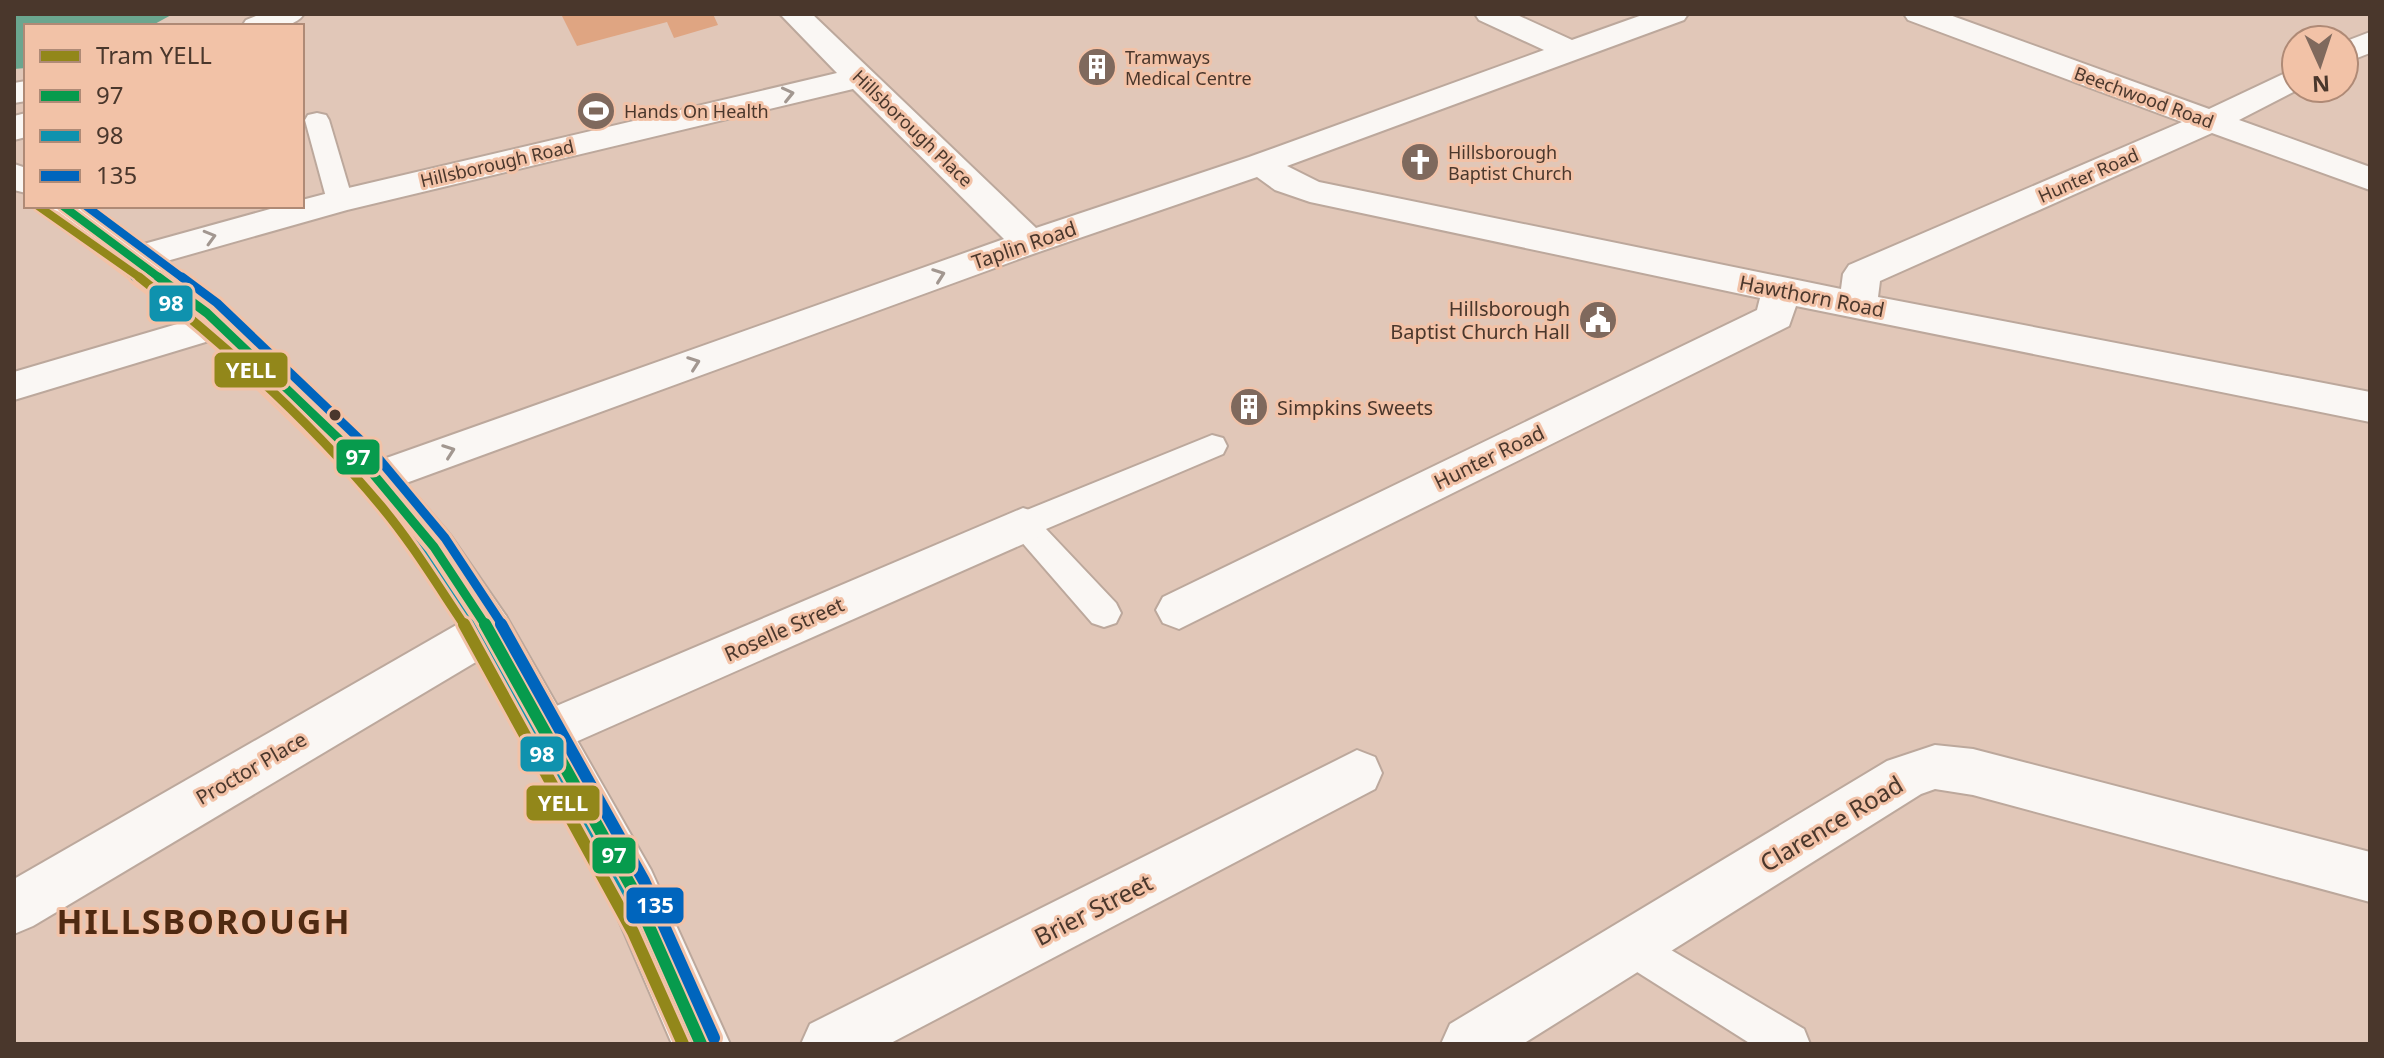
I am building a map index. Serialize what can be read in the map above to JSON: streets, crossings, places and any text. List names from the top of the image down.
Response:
{
  "streets": {
    "street": [
      "Beechwood Road",
      "Hillsborough Place",
      "Hillsborough Road",
      "Hunter Road",
      "Taplin Road",
      "Hawthorn Road",
      "Roselle Street",
      "Proctor Place",
      "Clarence Road",
      "Brier Street"
    ]
  },
  "crossings": [
    ["Beechwood Road", "Hunter Road"],
    ["Hillsborough Place", "Hillsborough Road"],
    ["Hillsborough Place", "Taplin Road"],
    ["Hunter Road", "Hawthorn Road"],
    ["Taplin Road", "Hawthorn Road"]
  ],
  "one_way": ["Hillsborough Road", "Taplin Road"],
  "districts": ["HILLSBOROUGH"],
  "places": {
    "building": ["Tramways Medical Centre", "Simpkins Sweets"],
    "sports": ["Hands On Health"],
    "church": ["Hillsborough Baptist Church"],
    "public building": ["Hillsborough Baptist Church Hall"]
  },
  "lines": [
    "tram line YELL",
    "transit line 97",
    "transit line 135",
    "transit line 98"
  ],
  "legend": [
    "Tram YELL",
    "97",
    "98",
    "135"
  ],
  "north": "bottom"
}
